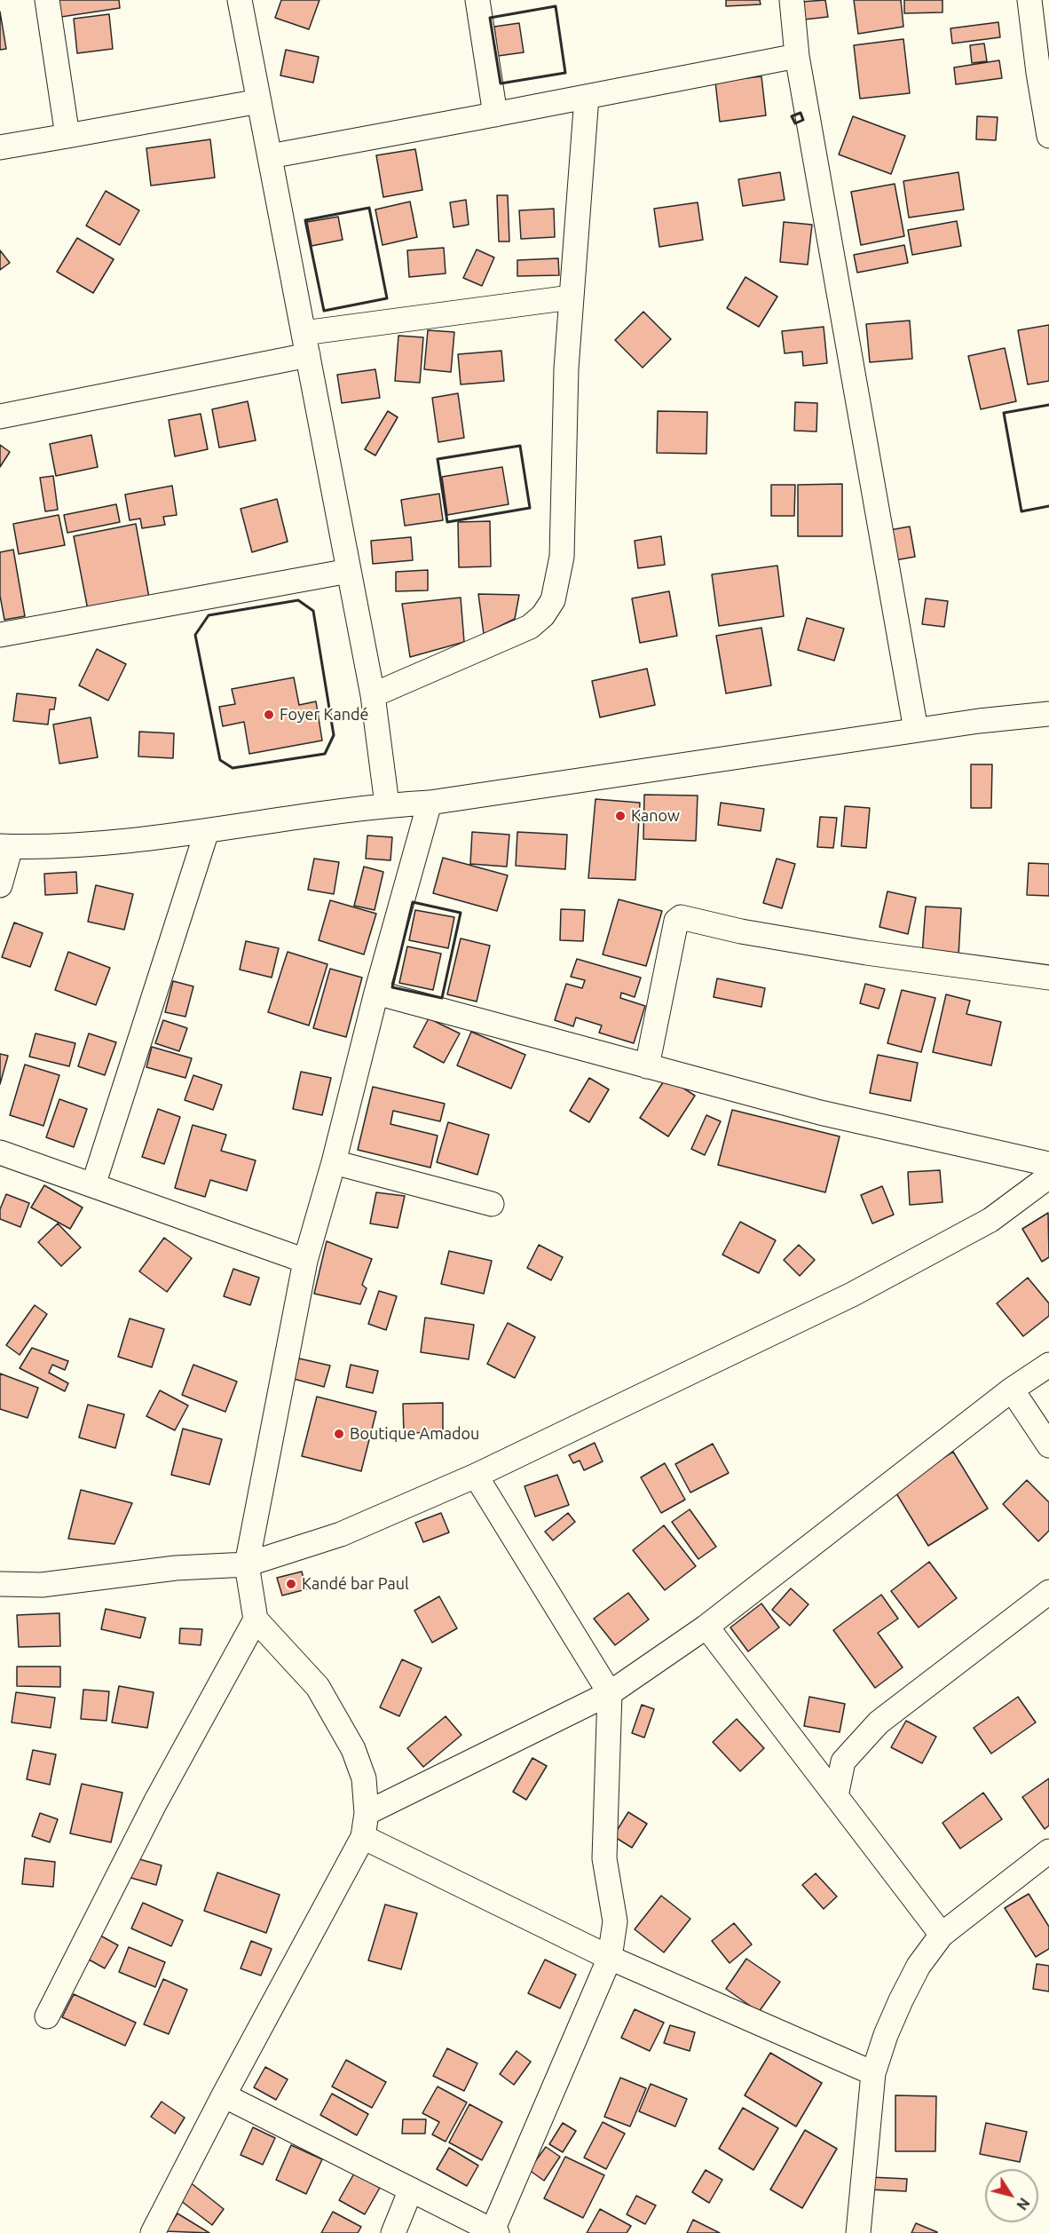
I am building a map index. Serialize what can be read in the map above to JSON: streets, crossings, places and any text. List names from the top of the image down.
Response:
{
  "places": [
    "Foyer Kandé",
    "Kanow",
    "Boutique Amadou",
    "Kandé bar Paul"
  ],
  "north": "bottom right"
}
